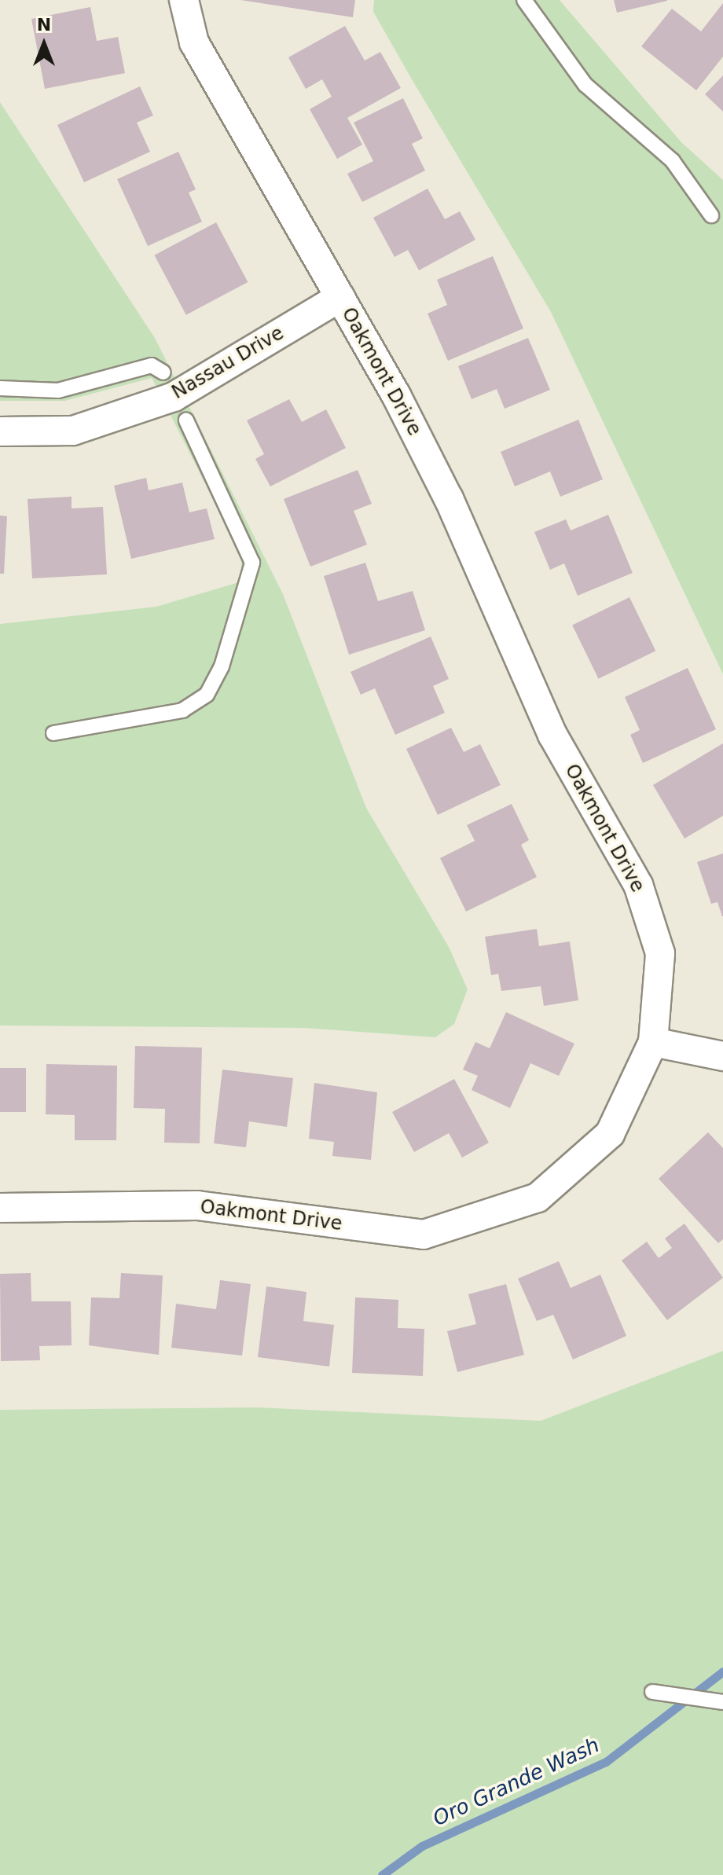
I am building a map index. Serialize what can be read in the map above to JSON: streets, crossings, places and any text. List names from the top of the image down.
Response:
{
  "streets": {
    "street": ["Nassau Drive", "Oakmont Drive"]
  },
  "crossings": [
    ["Nassau Drive", "Oakmont Drive"]
  ],
  "water": ["Oro Grande Wash"],
  "north": "top"
}
